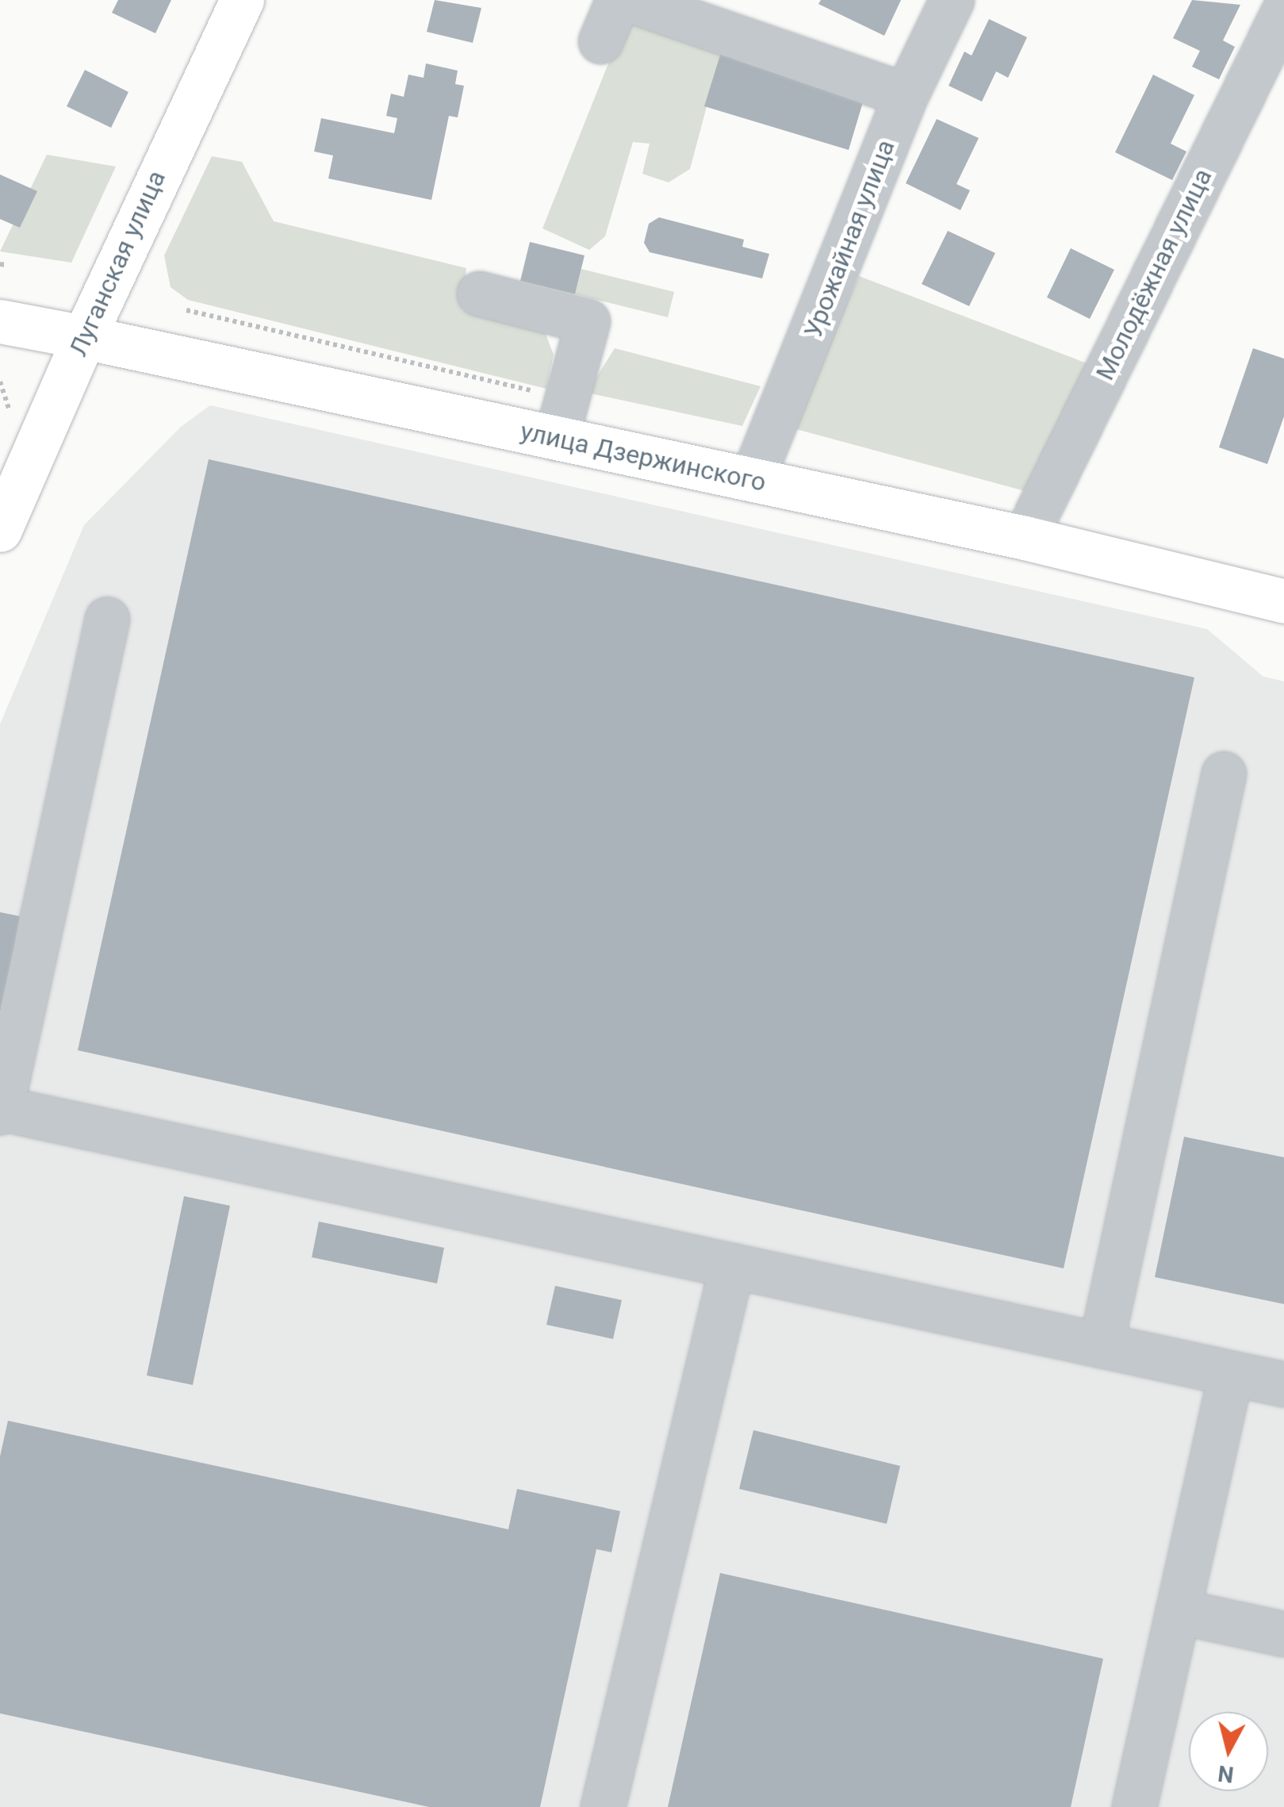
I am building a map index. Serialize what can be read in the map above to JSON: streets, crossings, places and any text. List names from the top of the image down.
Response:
{
  "streets": {
    "main road": ["Луганская улица", "улица Дзержинского"],
    "street": ["Урожайная улица", "Молодёжная улица"]
  },
  "crossings": [
    ["Урожайная улица", "улица Дзержинского"],
    ["Луганская улица", "улица Дзержинского"],
    ["Молодёжная улица", "улица Дзержинского"]
  ],
  "north": "bottom"
}
